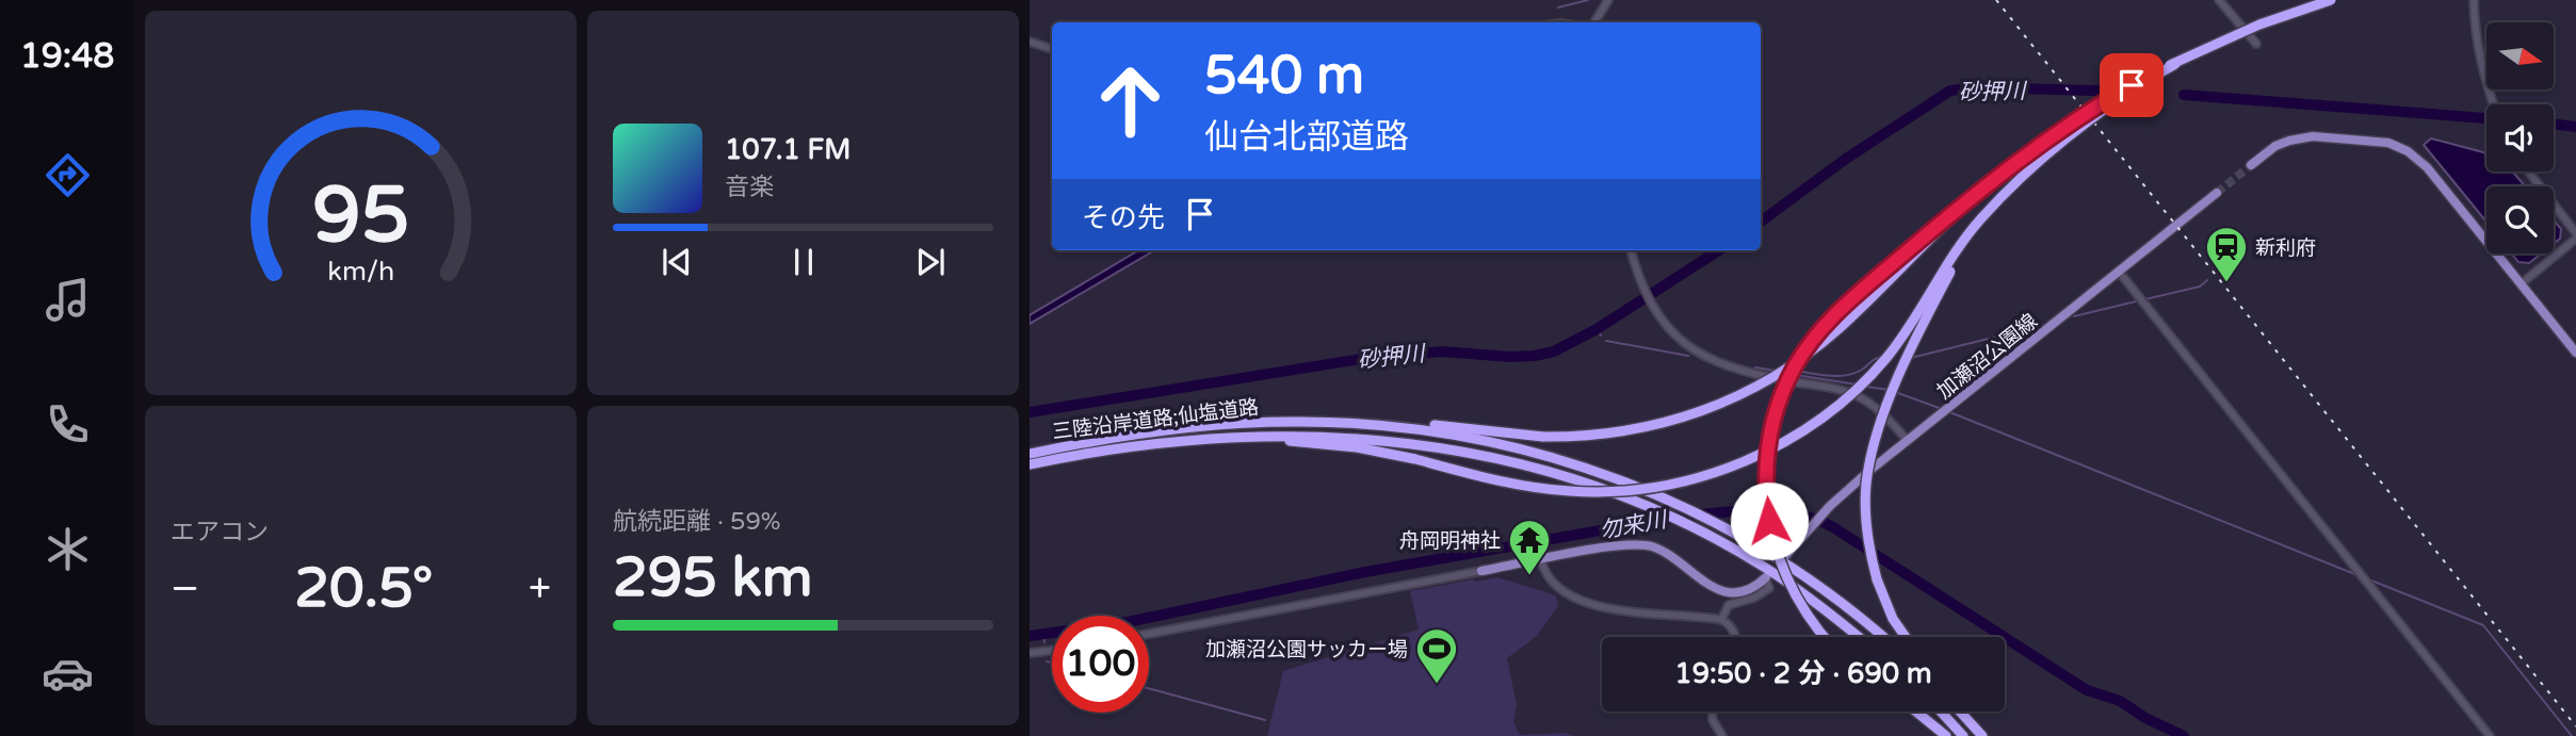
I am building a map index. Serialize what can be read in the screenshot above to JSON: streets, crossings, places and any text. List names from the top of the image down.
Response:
{
  "streets": {
    "highway": ["三陸沿岸道路;仙塩道路"],
    "main road": ["加瀬沼公園線"]
  },
  "water": ["砂押川", "勿来川"],
  "places": {
    "station": ["新利府"],
    "temple": ["舟岡明神社"],
    "sports": ["加瀬沼公園サッカー場"]
  },
  "north": "right",
  "page": {
    "tabs": "19:48",
    "turn": ["540 m", "仙台北部道路"],
    "song": ["107.1 FM", "音楽"],
    "then": "その先",
    "tile": [
      "エアコン",
      ["航続距離 · 59%", "295 km"]
    ],
    "heat": ["−", "20.5°", "+"],
    "limit": "100",
    "trip": "19:50 · 2 分 · 690 m",
    "gauge": ["95", "km/h"]
  }
}
